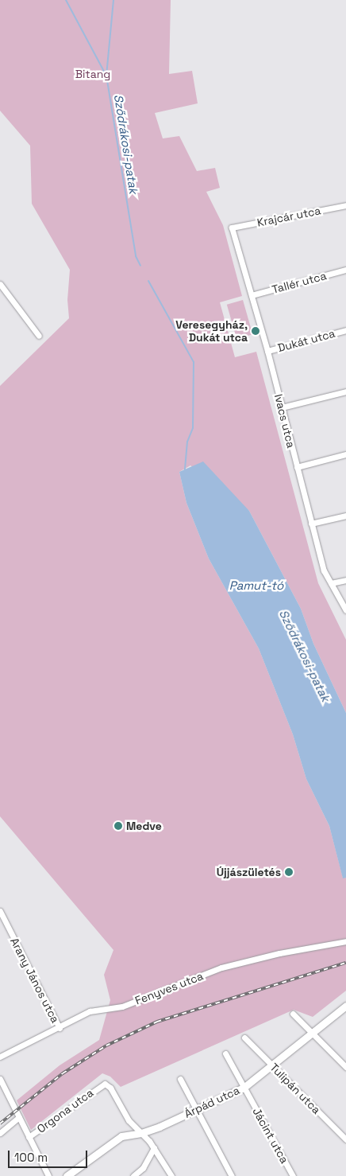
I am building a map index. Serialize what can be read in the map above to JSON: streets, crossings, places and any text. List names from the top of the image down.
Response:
{
  "streets": {
    "street": [
      "Krajcár utca",
      "Tallér utca",
      "Dukát utca",
      "Ivacs utca",
      "Arany János utca",
      "Fenyves utca",
      "Tulipán utca",
      "Árpád utca",
      "Orgona utca",
      "Jácint utca"
    ]
  },
  "crossings": [
    ["Krajcár utca", "Ivacs utca"],
    ["Tallér utca", "Ivacs utca"],
    ["Dukát utca", "Ivacs utca"],
    ["Arany János utca", "Fenyves utca"],
    ["Tulipán utca", "Árpád utca"],
    ["Árpád utca", "Orgona utca"],
    ["Árpád utca", "Jácint utca"]
  ],
  "water": ["Sződrákosi-patak", "Pamut-tó"],
  "parks": ["Bitang"],
  "places": ["Veresegyház, Dukát utca", "Medve", "Újjászületés"],
  "scale_bar": "100 m"
}
